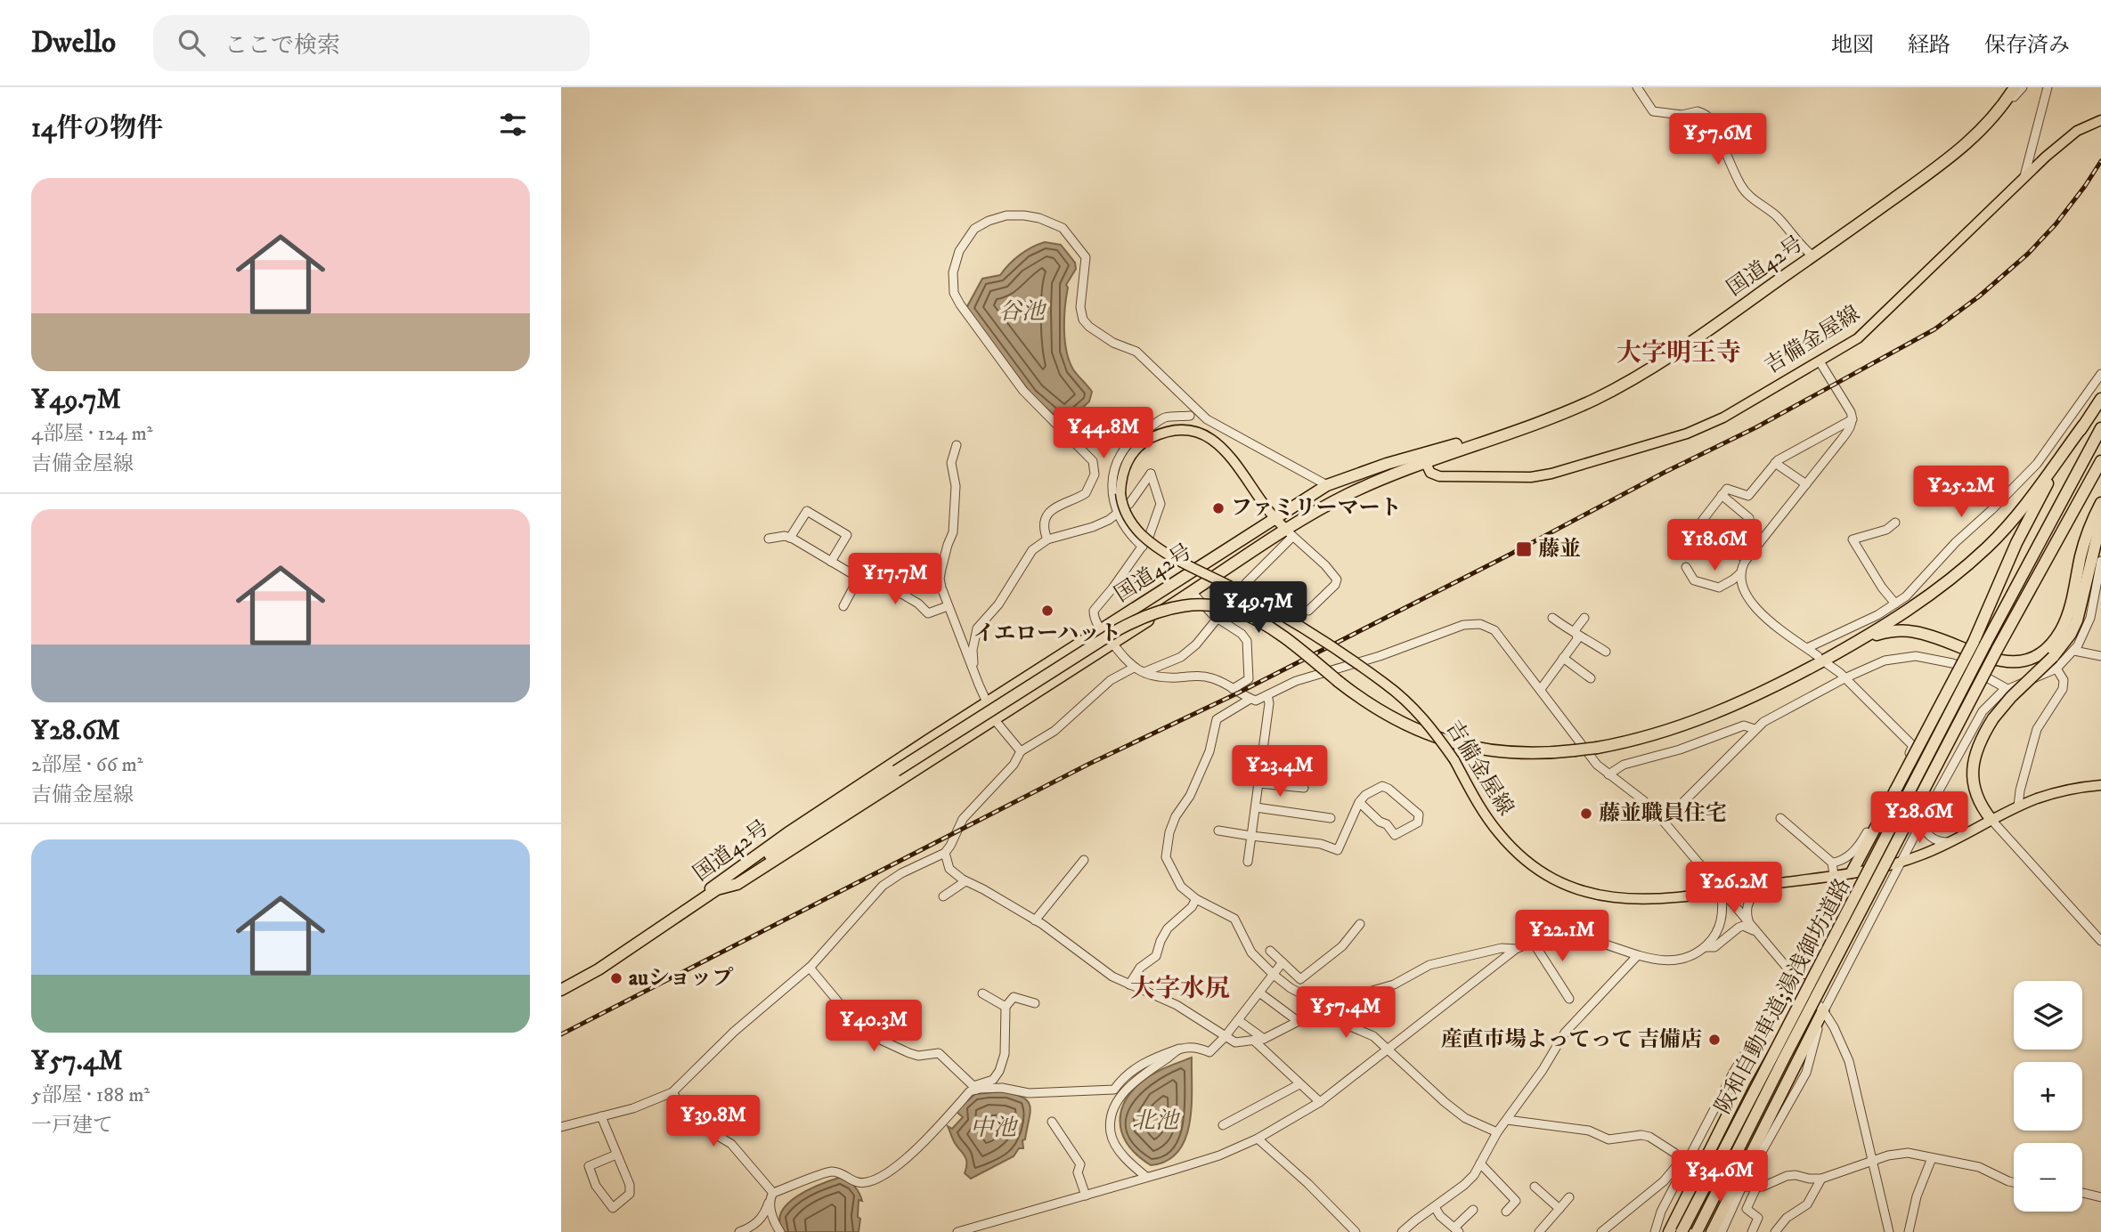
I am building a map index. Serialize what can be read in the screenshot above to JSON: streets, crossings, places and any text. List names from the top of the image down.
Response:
{
  "streets": {
    "highway": ["国道42号", "阪和自動車道;湯浅御坊道路"],
    "main road": ["吉備金屋線"]
  },
  "crossings": [
    ["国道42号", "吉備金屋線"]
  ],
  "districts": ["大字明王寺", "大字水尻"],
  "water": ["谷池", "北池", "中池"],
  "places": {
    "other": [
      "ファミリーマート",
      "イエローハット",
      "藤並職員住宅",
      "auショップ",
      "産直市場よってって 吉備店"
    ],
    "transit": ["藤並"]
  },
  "page": {
    "header": "Dwello",
    "search": "ここで検索",
    "nav": ["地図", "経路", "保存済み"],
    "heading": "14件の物件",
    "price": [
      "¥57.6M",
      "¥44.8M",
      "¥25.2M",
      "¥18.6M",
      "¥17.7M",
      "¥49.7M",
      "¥23.4M",
      "¥28.6M",
      "¥26.2M",
      "¥22.1M",
      "¥57.4M",
      "¥40.3M",
      "¥39.8M",
      "¥34.6M"
    ],
    "list": [
      {
        "name": "¥49.7M",
        "note": "4部屋 · 124 m² · 吉備金屋線"
      },
      {
        "name": "¥28.6M",
        "note": "2部屋 · 66 m² · 吉備金屋線"
      },
      {
        "name": "¥57.4M",
        "note": "5部屋 · 188 m² · 一戸建て"
      }
    ],
    "map_buttons": ["+", "−"]
  }
}
